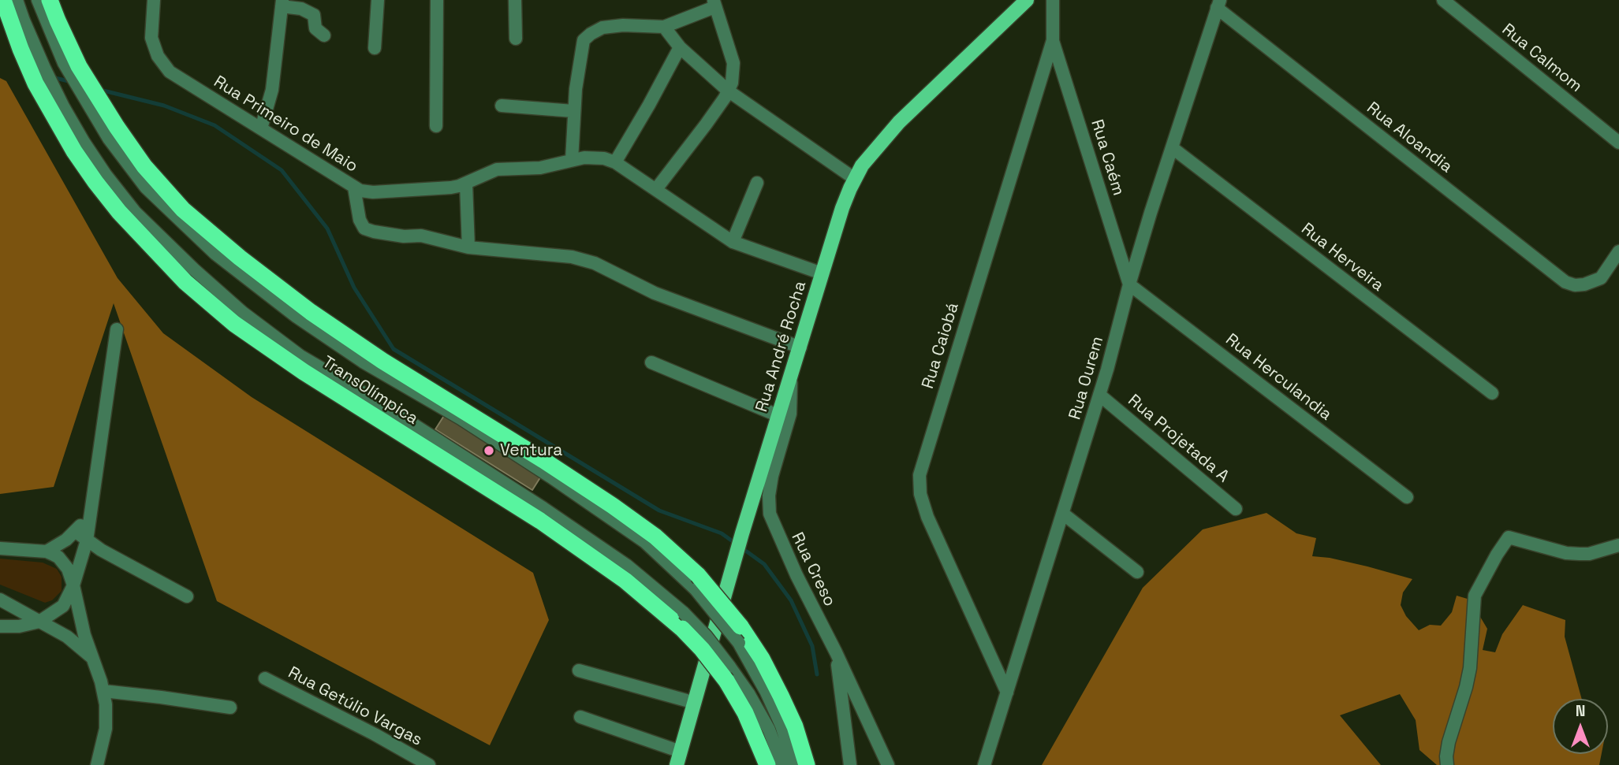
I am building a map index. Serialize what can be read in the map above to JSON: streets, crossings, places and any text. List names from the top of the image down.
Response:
{
  "streets": {
    "highway": ["TransOlímpica"],
    "main road": ["Rua André Rocha"],
    "street": [
      "Rua Calmom",
      "Rua Primeiro de Maio",
      "Rua Aloandia",
      "Rua Caém",
      "Rua Herveira",
      "Rua Caiobá",
      "Rua Herculandia",
      "Rua Ourem",
      "Rua Projetada A",
      "Rua Creso",
      "Rua Getúlio Vargas"
    ]
  },
  "crossings": [
    ["Rua Primeiro de Maio", "Rua André Rocha"],
    ["Rua Aloandia", "Rua Ourem"],
    ["Rua Caém", "Rua Caiobá"],
    ["Rua Caém", "Rua Herculandia"],
    ["Rua Caém", "Rua Ourem"],
    ["Rua Herveira", "Rua Ourem"],
    ["Rua Caiobá", "Rua Ourem"],
    ["Rua André Rocha", "Rua Creso"],
    ["Rua Herculandia", "Rua Ourem"],
    ["Rua Ourem", "Rua Projetada A"]
  ],
  "places": ["Ventura"],
  "north": "top"
}
